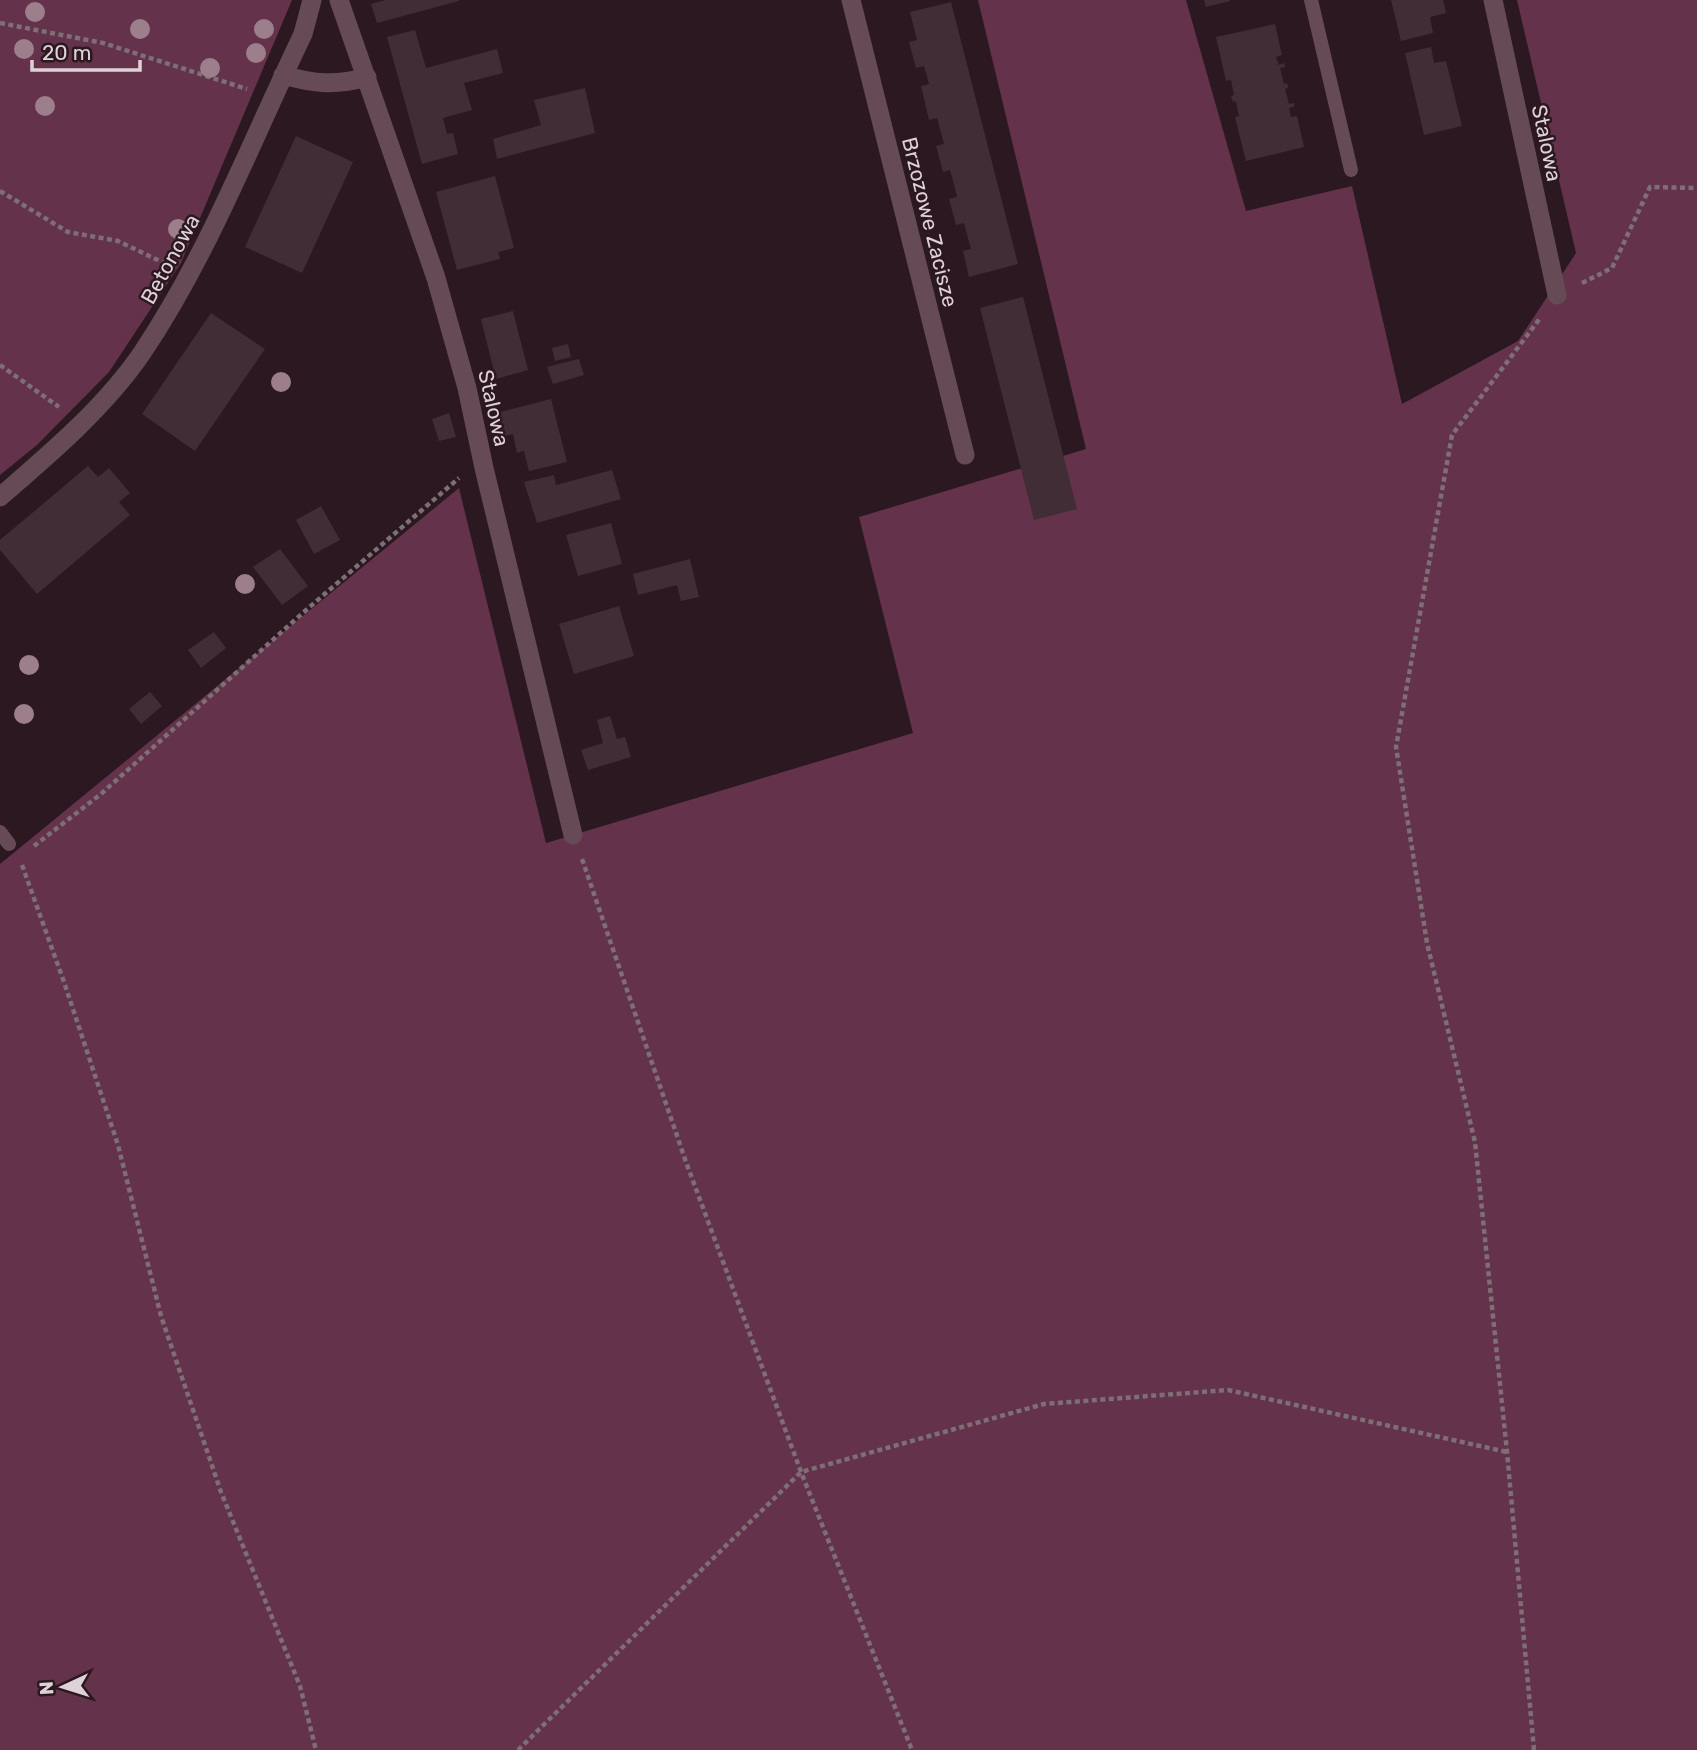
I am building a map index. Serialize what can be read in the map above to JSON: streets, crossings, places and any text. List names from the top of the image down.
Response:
{
  "streets": {
    "street": ["Stalowa", "Brzozowe Zacisze", "Betonowa"]
  },
  "scale_bar": "20 m",
  "north": "left"
}
